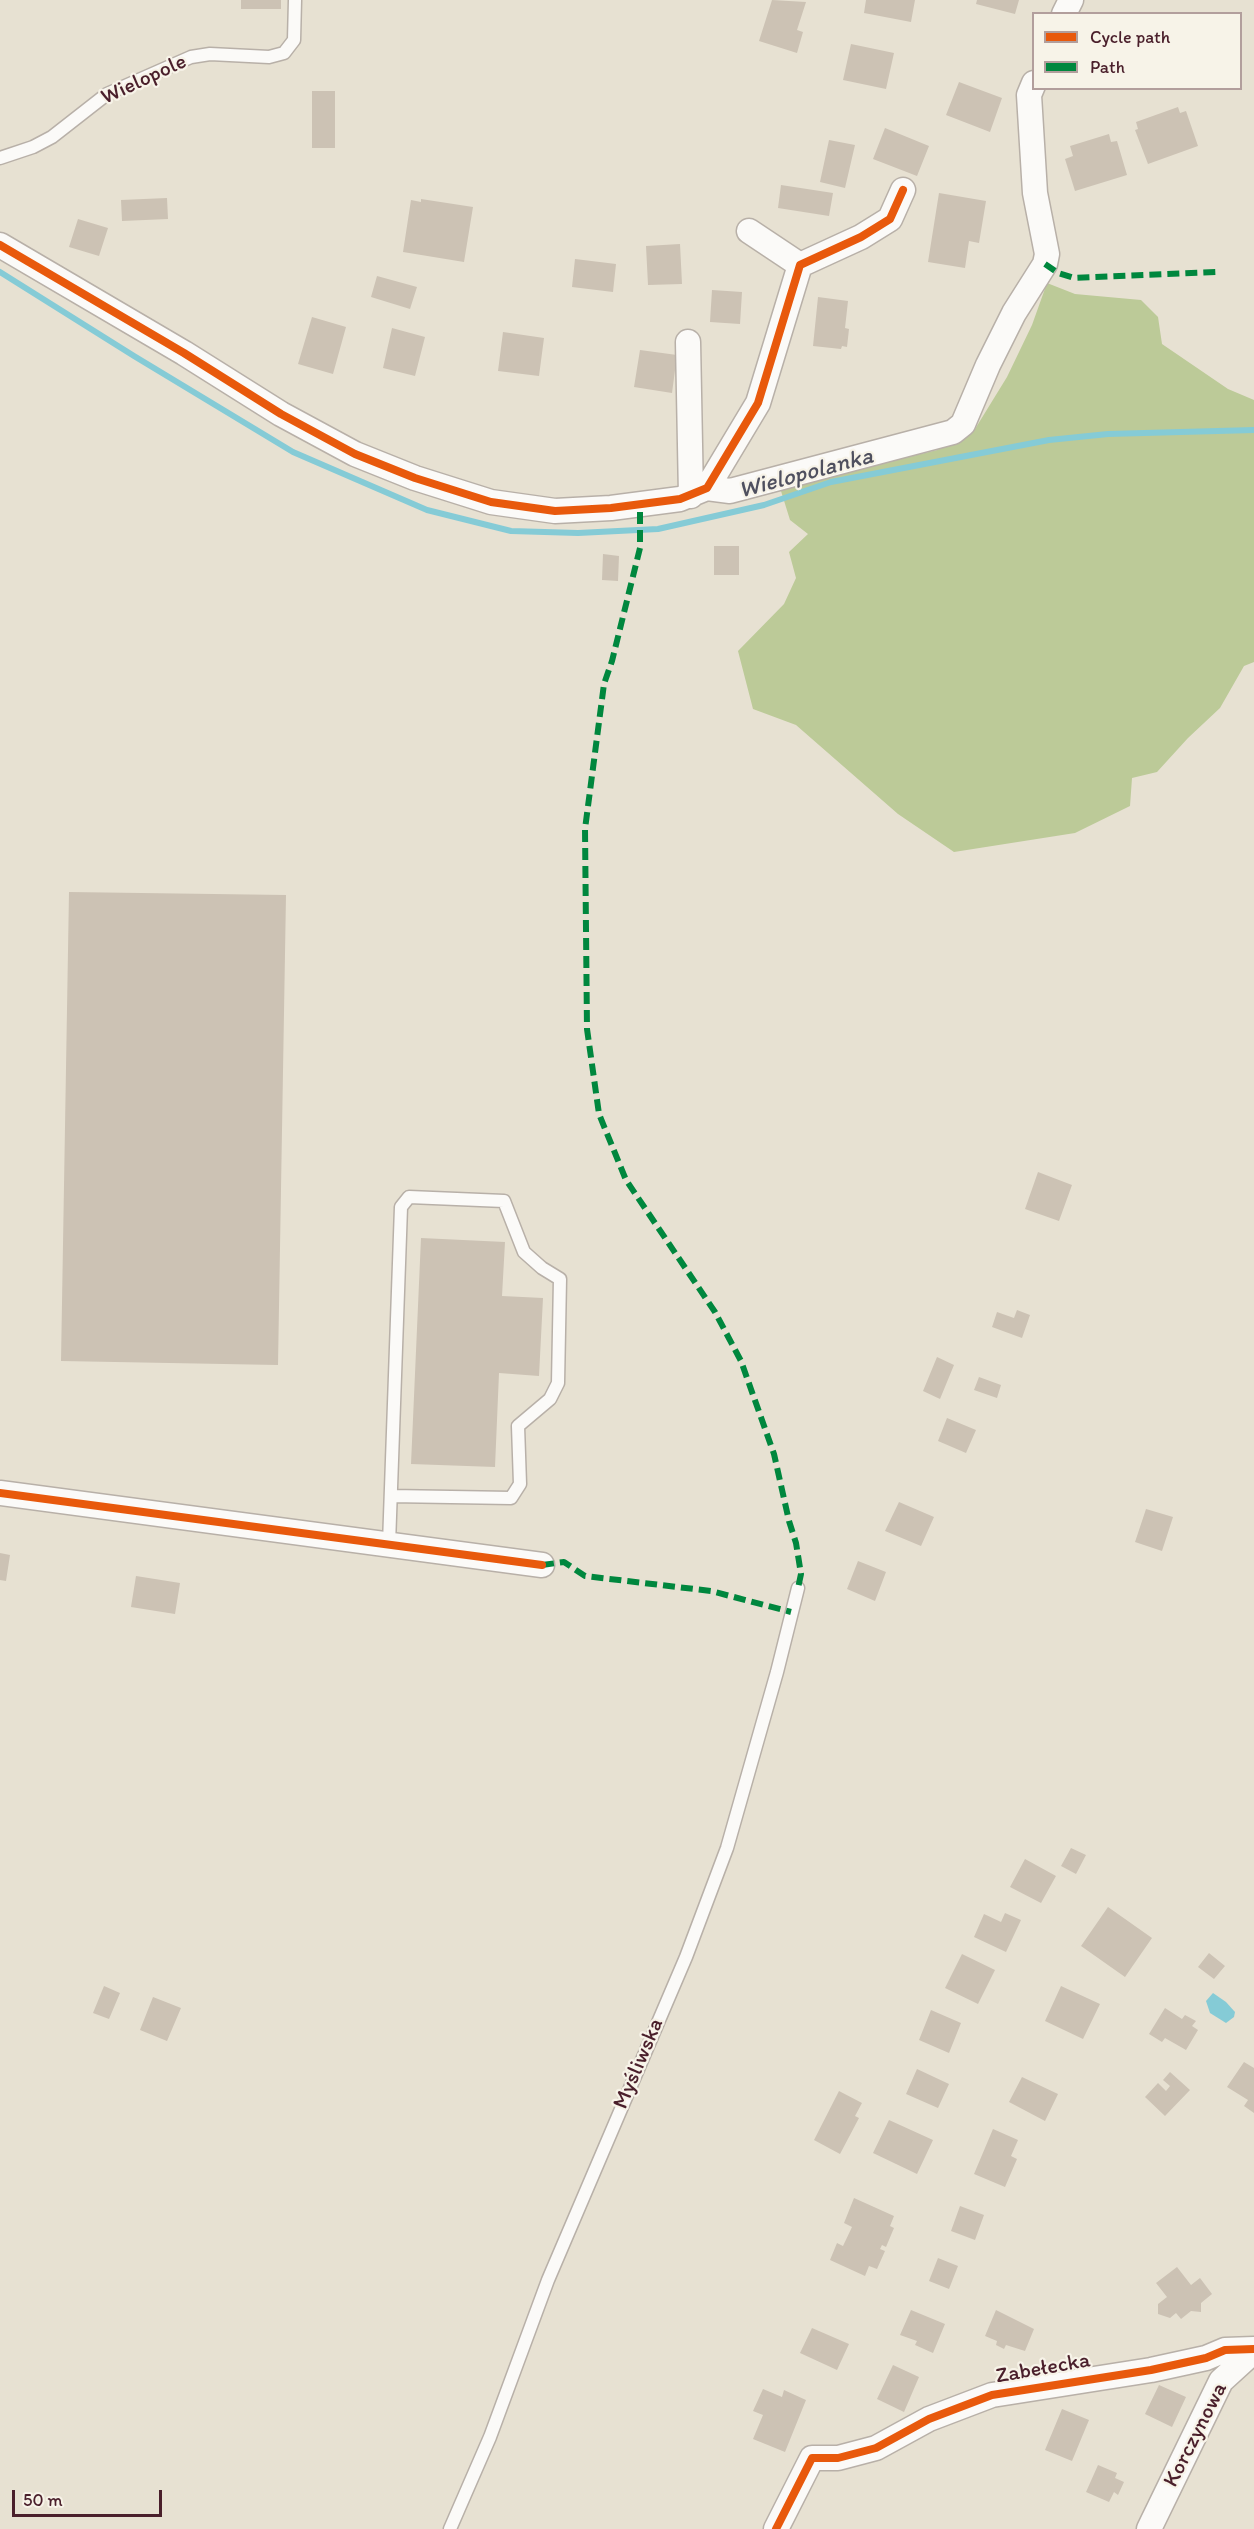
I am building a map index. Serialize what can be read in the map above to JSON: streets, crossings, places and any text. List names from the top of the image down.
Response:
{
  "streets": {
    "street": ["Zabełecka", "Korczynowa"],
    "lane": ["Wielopole", "Myśliwska"]
  },
  "crossings": [
    ["Zabełecka", "Korczynowa"]
  ],
  "water": ["Wielopolanka"],
  "legend": ["Cycle path", "Path"],
  "scale_bar": "50 m"
}
